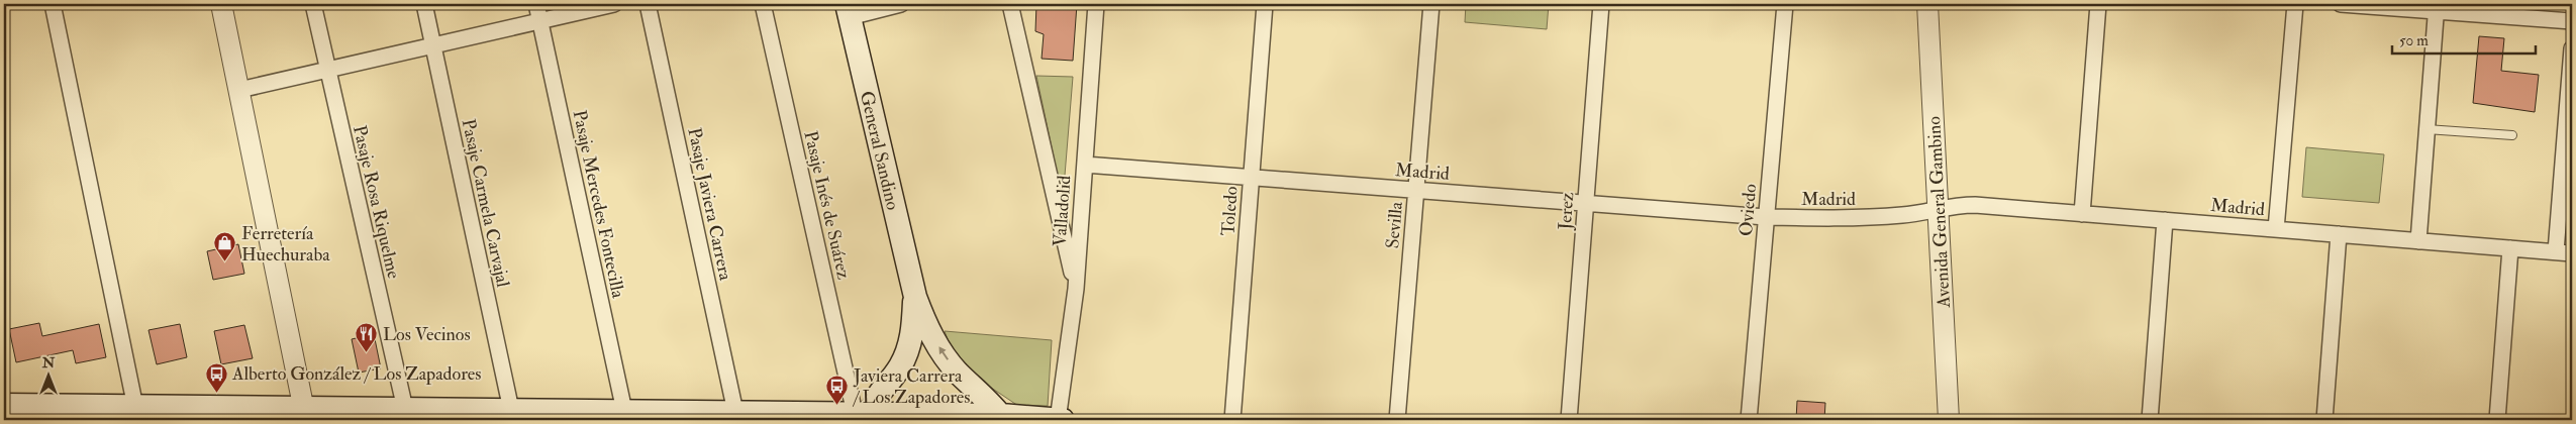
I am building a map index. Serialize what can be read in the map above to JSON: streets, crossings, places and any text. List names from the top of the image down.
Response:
{
  "streets": {
    "main road": ["General Sandino"],
    "street": [
      "Madrid",
      "Pasaje Rosa Riquelme",
      "Pasaje Carmela Carvajal",
      "Pasaje Mercedes Fontecilla",
      "Pasaje Javiera Carrera",
      "Pasaje Inés de Suárez",
      "Oviedo",
      "Valladolid",
      "Toledo",
      "Jerez",
      "Avenida General Gambino",
      "Sevilla"
    ]
  },
  "crossings": [
    ["General Sandino", "Pasaje Inés de Suárez"],
    ["Madrid", "Oviedo"],
    ["Madrid", "Valladolid"],
    ["Madrid", "Toledo"],
    ["Madrid", "Jerez"],
    ["Madrid", "Avenida General Gambino"],
    ["Madrid", "Sevilla"]
  ],
  "places": {
    "shop": ["Ferretería Huechuraba"],
    "restaurant": ["Los Vecinos"],
    "bus stop": ["Alberto González / Los Zapadores", "Javiera Carrera / Los Zapadores"]
  },
  "scale_bar": "50 m",
  "north": "top"
}
